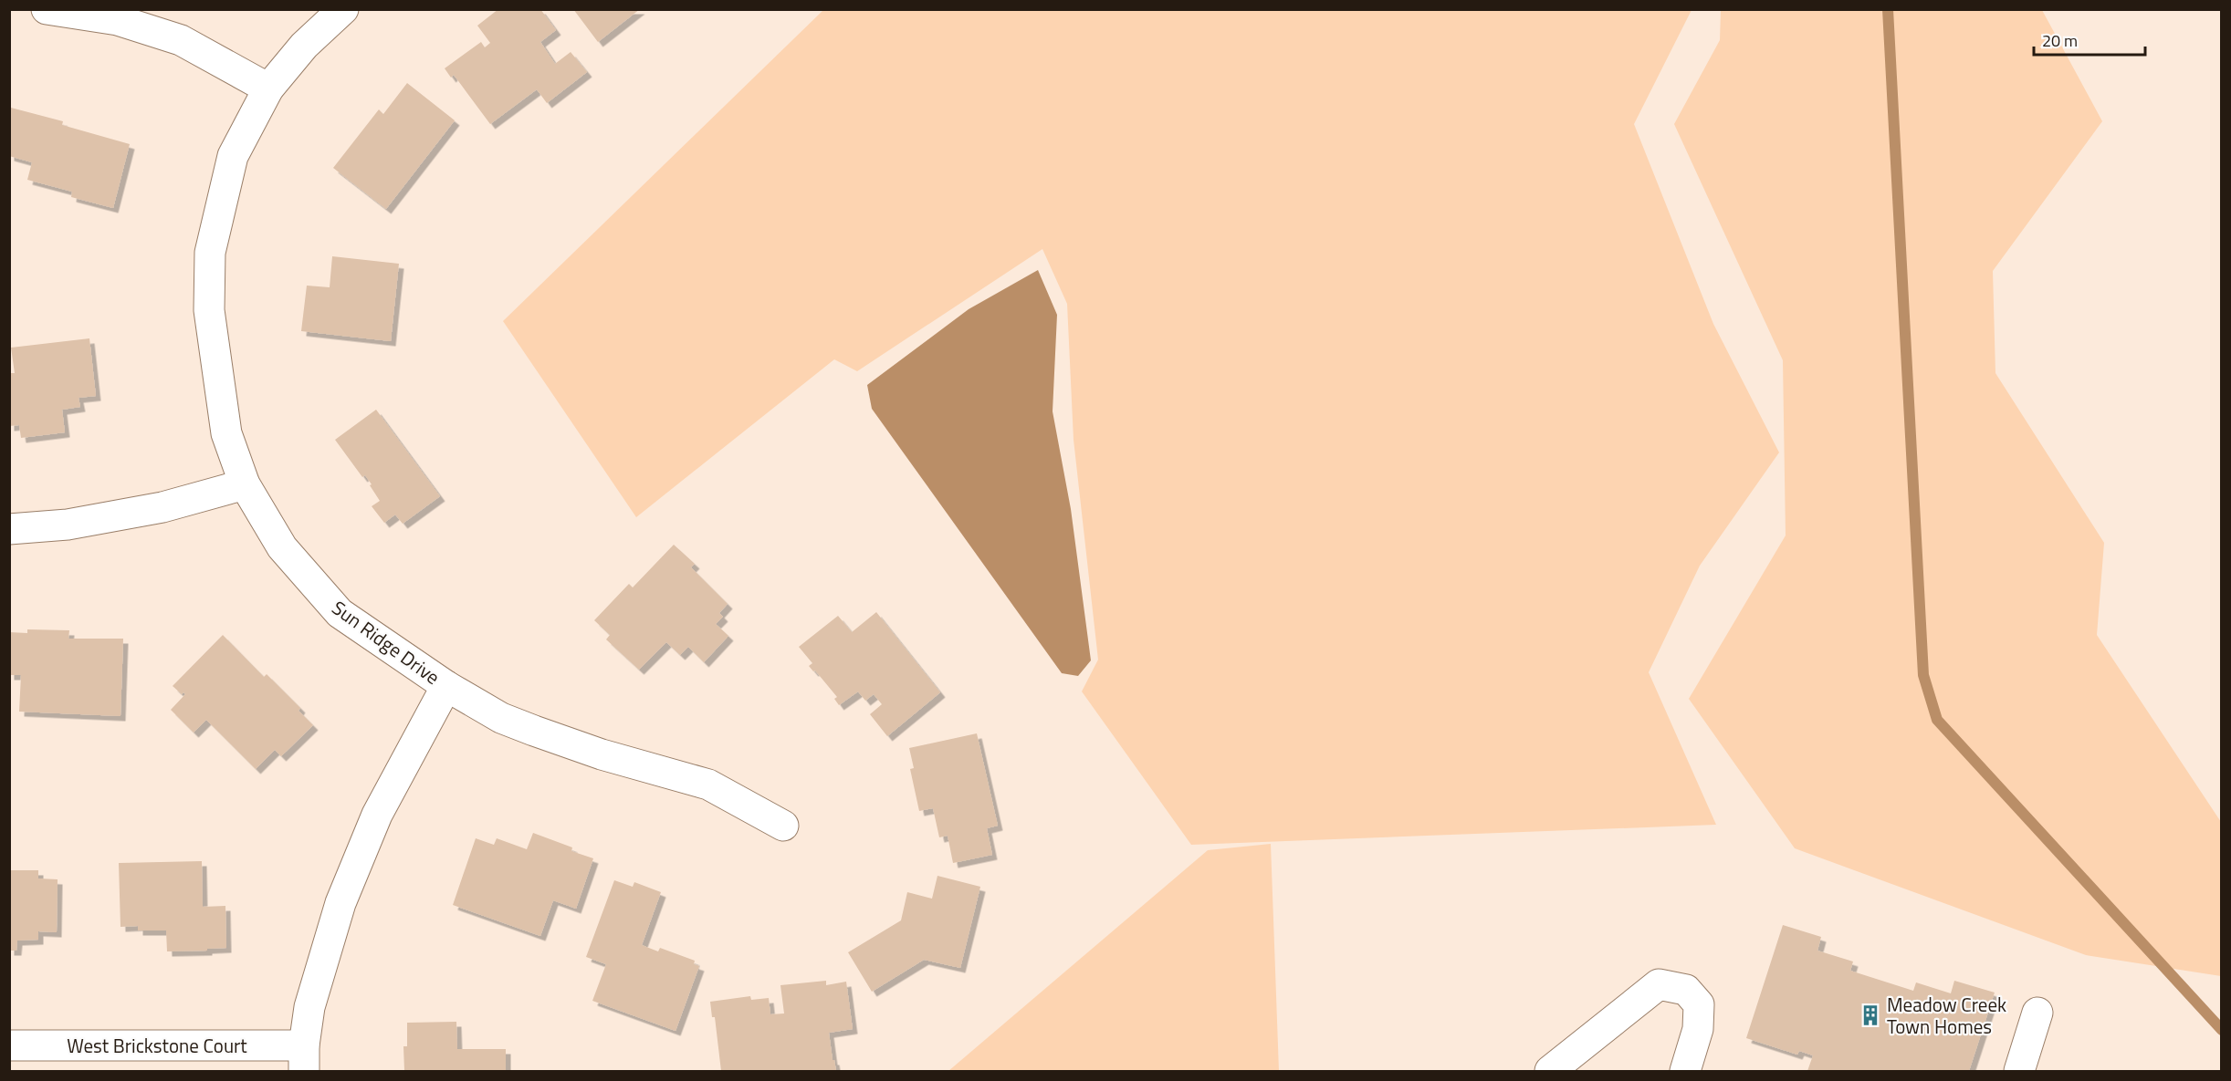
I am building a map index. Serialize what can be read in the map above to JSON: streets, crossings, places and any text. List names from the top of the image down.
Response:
{
  "streets": {
    "street": ["Sun Ridge Drive", "West Brickstone Court"]
  },
  "places": {
    "building": ["Meadow Creek Town Homes"]
  },
  "scale_bar": "20 m"
}
